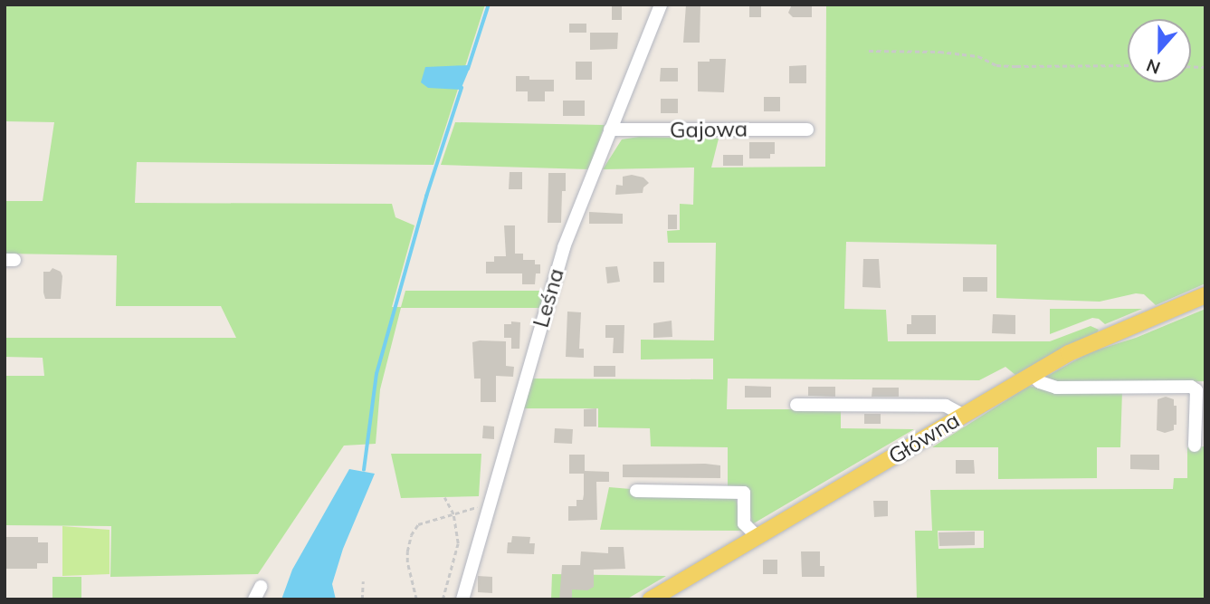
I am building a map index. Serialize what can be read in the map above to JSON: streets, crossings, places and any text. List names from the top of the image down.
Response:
{
  "streets": {
    "main road": ["Główna"],
    "street": ["Gajowa", "Leśna"]
  },
  "crossings": [
    ["Gajowa", "Leśna"]
  ],
  "north": "bottom"
}
